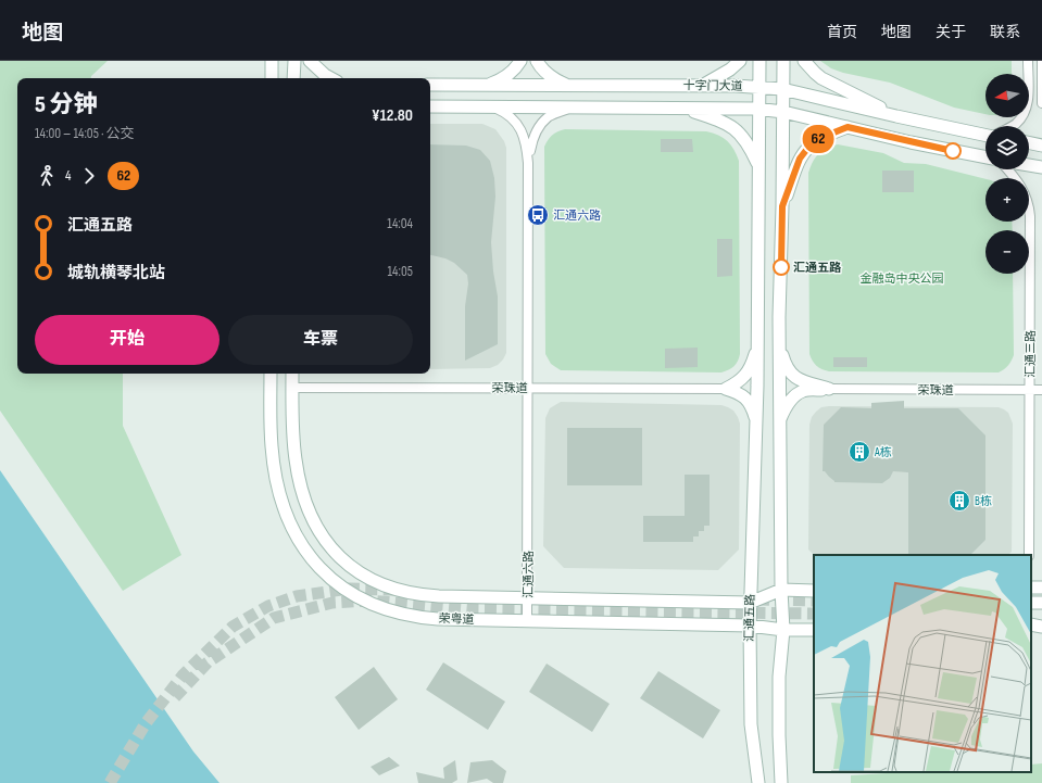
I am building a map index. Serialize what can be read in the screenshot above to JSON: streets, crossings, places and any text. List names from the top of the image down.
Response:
{
  "streets": {
    "street": [
      "十字门大道",
      "汇通三路",
      "荣珠道",
      "汇通六路",
      "汇通五路",
      "荣粤道"
    ]
  },
  "crossings": [
    ["十字门大道", "汇通六路"],
    ["十字门大道", "汇通五路"],
    ["汇通三路", "荣珠道"],
    ["荣珠道", "汇通六路"],
    ["荣珠道", "荣粤道"],
    ["汇通六路", "荣粤道"],
    ["汇通五路", "荣粤道"]
  ],
  "parks": ["金融岛中央公园"],
  "places": {
    "bus stop": ["汇通六路"],
    "other": ["汇通五路"],
    "building": ["A栋", "B栋"]
  },
  "lines": ["bus line 62"],
  "north": "left",
  "page": {
    "header": "地图",
    "nav": [
      "首页",
      "地图",
      "关于",
      "联系"
    ],
    "on_map": "62",
    "map_buttons": ["+", "−"],
    "heading": ["5 分钟", "14:00 – 14:05 · 公交", "¥12.80"],
    "legs": ["4", "62"],
    "list": [
      {
        "name": "汇通五路",
        "value": "14:04"
      },
      {
        "name": "城轨横琴北站",
        "value": "14:05"
      }
    ],
    "buttons": ["开始", "车票"]
  }
}
